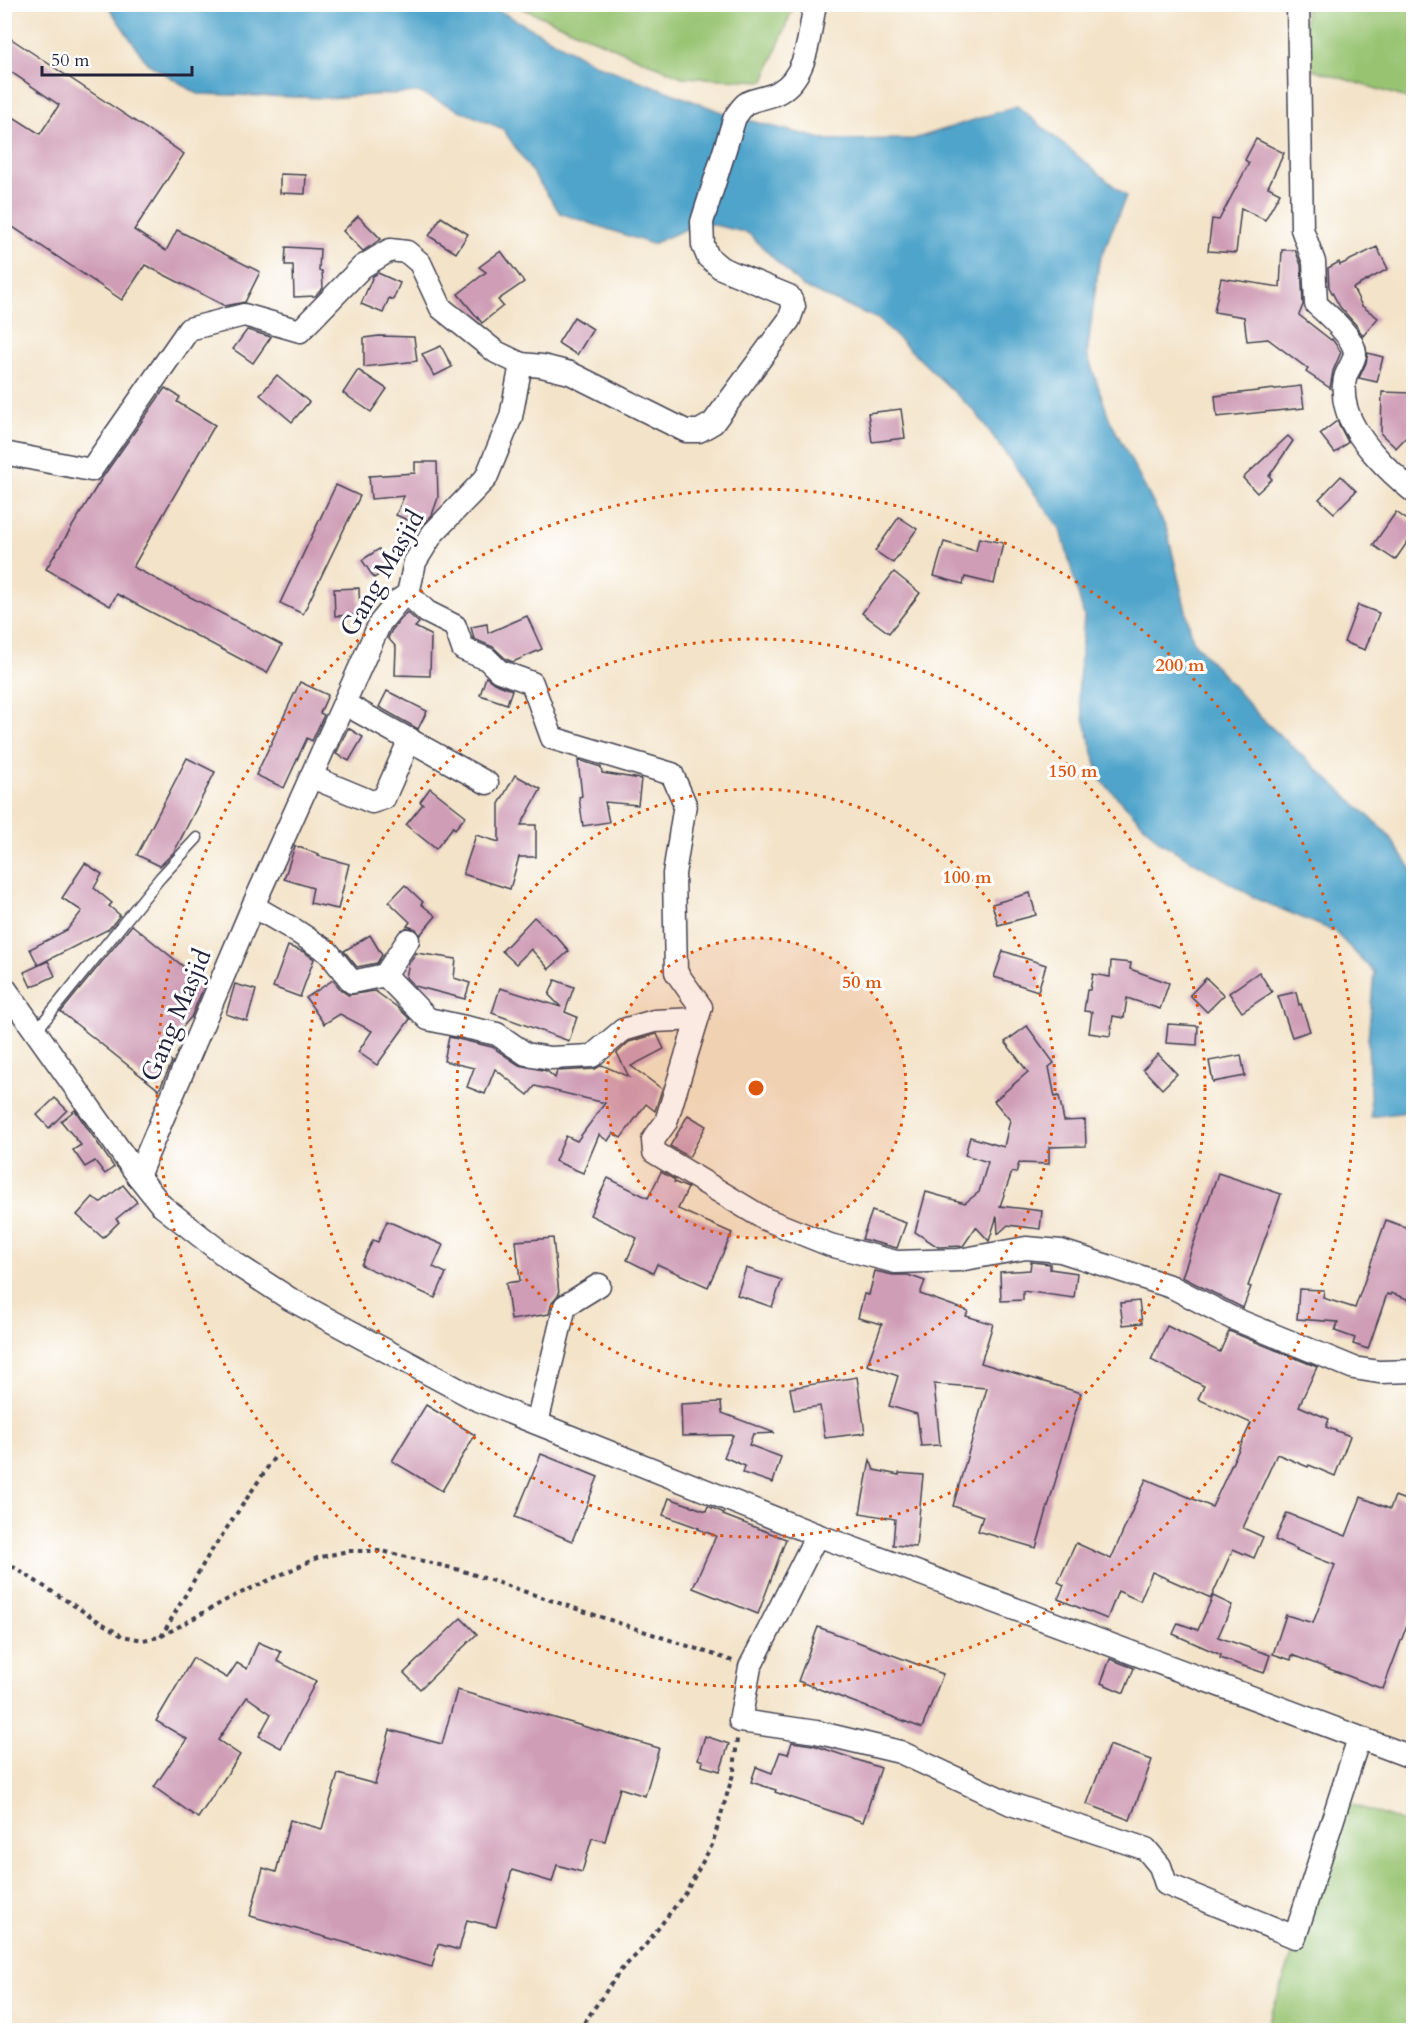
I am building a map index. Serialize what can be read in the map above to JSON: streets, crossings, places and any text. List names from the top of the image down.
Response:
{
  "streets": {
    "street": ["Gang Masjid"]
  },
  "scale_bar": "50 m",
  "rings": [
    "200 m",
    "150 m",
    "100 m",
    "50 m"
  ]
}
